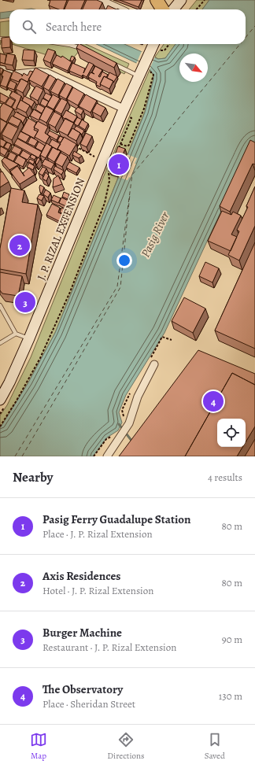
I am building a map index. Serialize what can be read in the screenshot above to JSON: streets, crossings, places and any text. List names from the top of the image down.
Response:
{
  "streets": {
    "main road": ["J. P. RIZAL EXTENSION"]
  },
  "water": ["Pasig River"],
  "north": "bottom right",
  "page": {
    "search": "Search here",
    "pins": [
      "1",
      "2",
      "3",
      "4"
    ],
    "heading": ["Nearby", "4 results"],
    "list": [
      {
        "mark": "1",
        "name": "Pasig Ferry Guadalupe Station",
        "note": "Place · J. P. Rizal Extension",
        "value": "80 m"
      },
      {
        "mark": "2",
        "name": "Axis Residences",
        "note": "Hotel · J. P. Rizal Extension",
        "value": "80 m"
      },
      {
        "mark": "3",
        "name": "Burger Machine",
        "note": "Restaurant · J. P. Rizal Extension",
        "value": "90 m"
      },
      {
        "mark": "4",
        "name": "The Observatory",
        "note": "Place · Sheridan Street",
        "value": "130 m"
      }
    ],
    "nav": ["Map", "Directions", "Saved"]
  }
}
